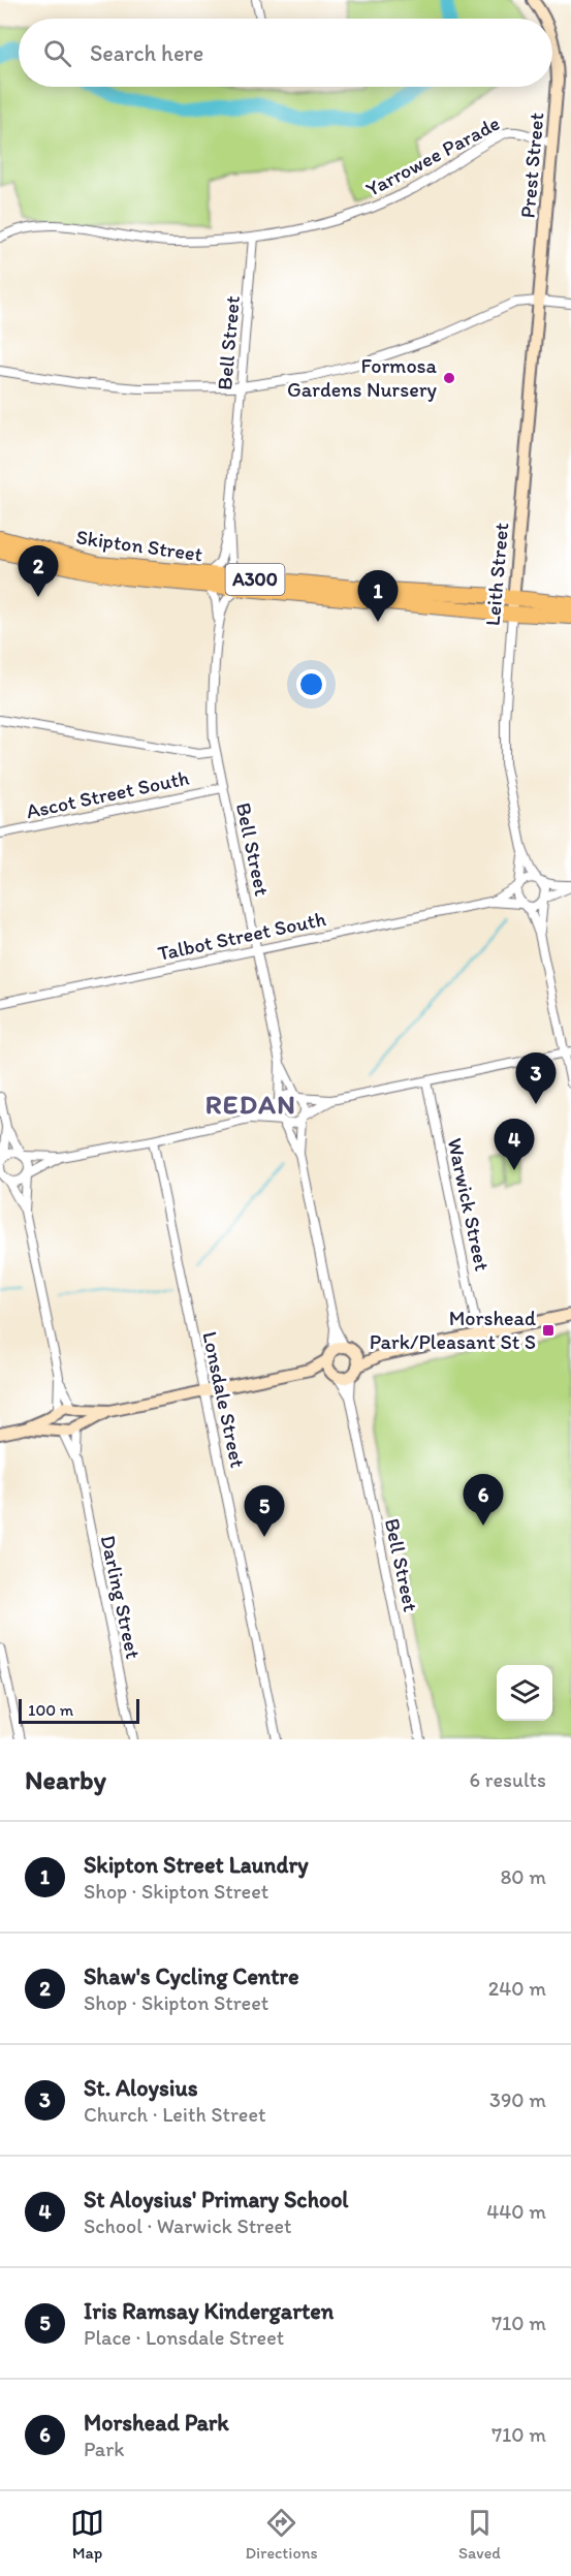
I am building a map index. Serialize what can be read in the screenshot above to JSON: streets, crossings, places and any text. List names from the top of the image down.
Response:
{
  "streets": {
    "highway": ["Skipton Street", "A300"],
    "street": [
      "Yarrowee Parade",
      "Prest Street",
      "Bell Street",
      "Leith Street",
      "Ascot Street South",
      "Talbot Street South",
      "Warwick Street",
      "Lonsdale Street",
      "Darling Street"
    ]
  },
  "crossings": [
    ["Yarrowee Parade", "Prest Street"],
    ["Yarrowee Parade", "Bell Street"],
    ["Prest Street", "Leith Street"],
    ["Bell Street", "Skipton Street"],
    ["Bell Street", "Ascot Street South"],
    ["Bell Street", "Talbot Street South"],
    ["Skipton Street", "Leith Street"],
    ["Leith Street", "Talbot Street South"]
  ],
  "districts": ["REDAN"],
  "places": {
    "other": ["Formosa Gardens Nursery"],
    "transit": ["Morshead Park/Pleasant St S"]
  },
  "scale_bar": "100 m",
  "page": {
    "search": "Search here",
    "pins": [
      "2",
      "1",
      "3",
      "4",
      "6",
      "5"
    ],
    "scale": "100 m",
    "heading": ["Nearby", "6 results"],
    "list": [
      {
        "mark": "1",
        "name": "Skipton Street Laundry",
        "note": "Shop · Skipton Street",
        "value": "80 m"
      },
      {
        "mark": "2",
        "name": "Shaw's Cycling Centre",
        "note": "Shop · Skipton Street",
        "value": "240 m"
      },
      {
        "mark": "3",
        "name": "St. Aloysius",
        "note": "Church · Leith Street",
        "value": "390 m"
      },
      {
        "mark": "4",
        "name": "St Aloysius' Primary School",
        "note": "School · Warwick Street",
        "value": "440 m"
      },
      {
        "mark": "5",
        "name": "Iris Ramsay Kindergarten",
        "note": "Place · Lonsdale Street",
        "value": "710 m"
      },
      {
        "mark": "6",
        "name": "Morshead Park",
        "note": "Park",
        "value": "710 m"
      }
    ],
    "nav": ["Map", "Directions", "Saved"]
  }
}
